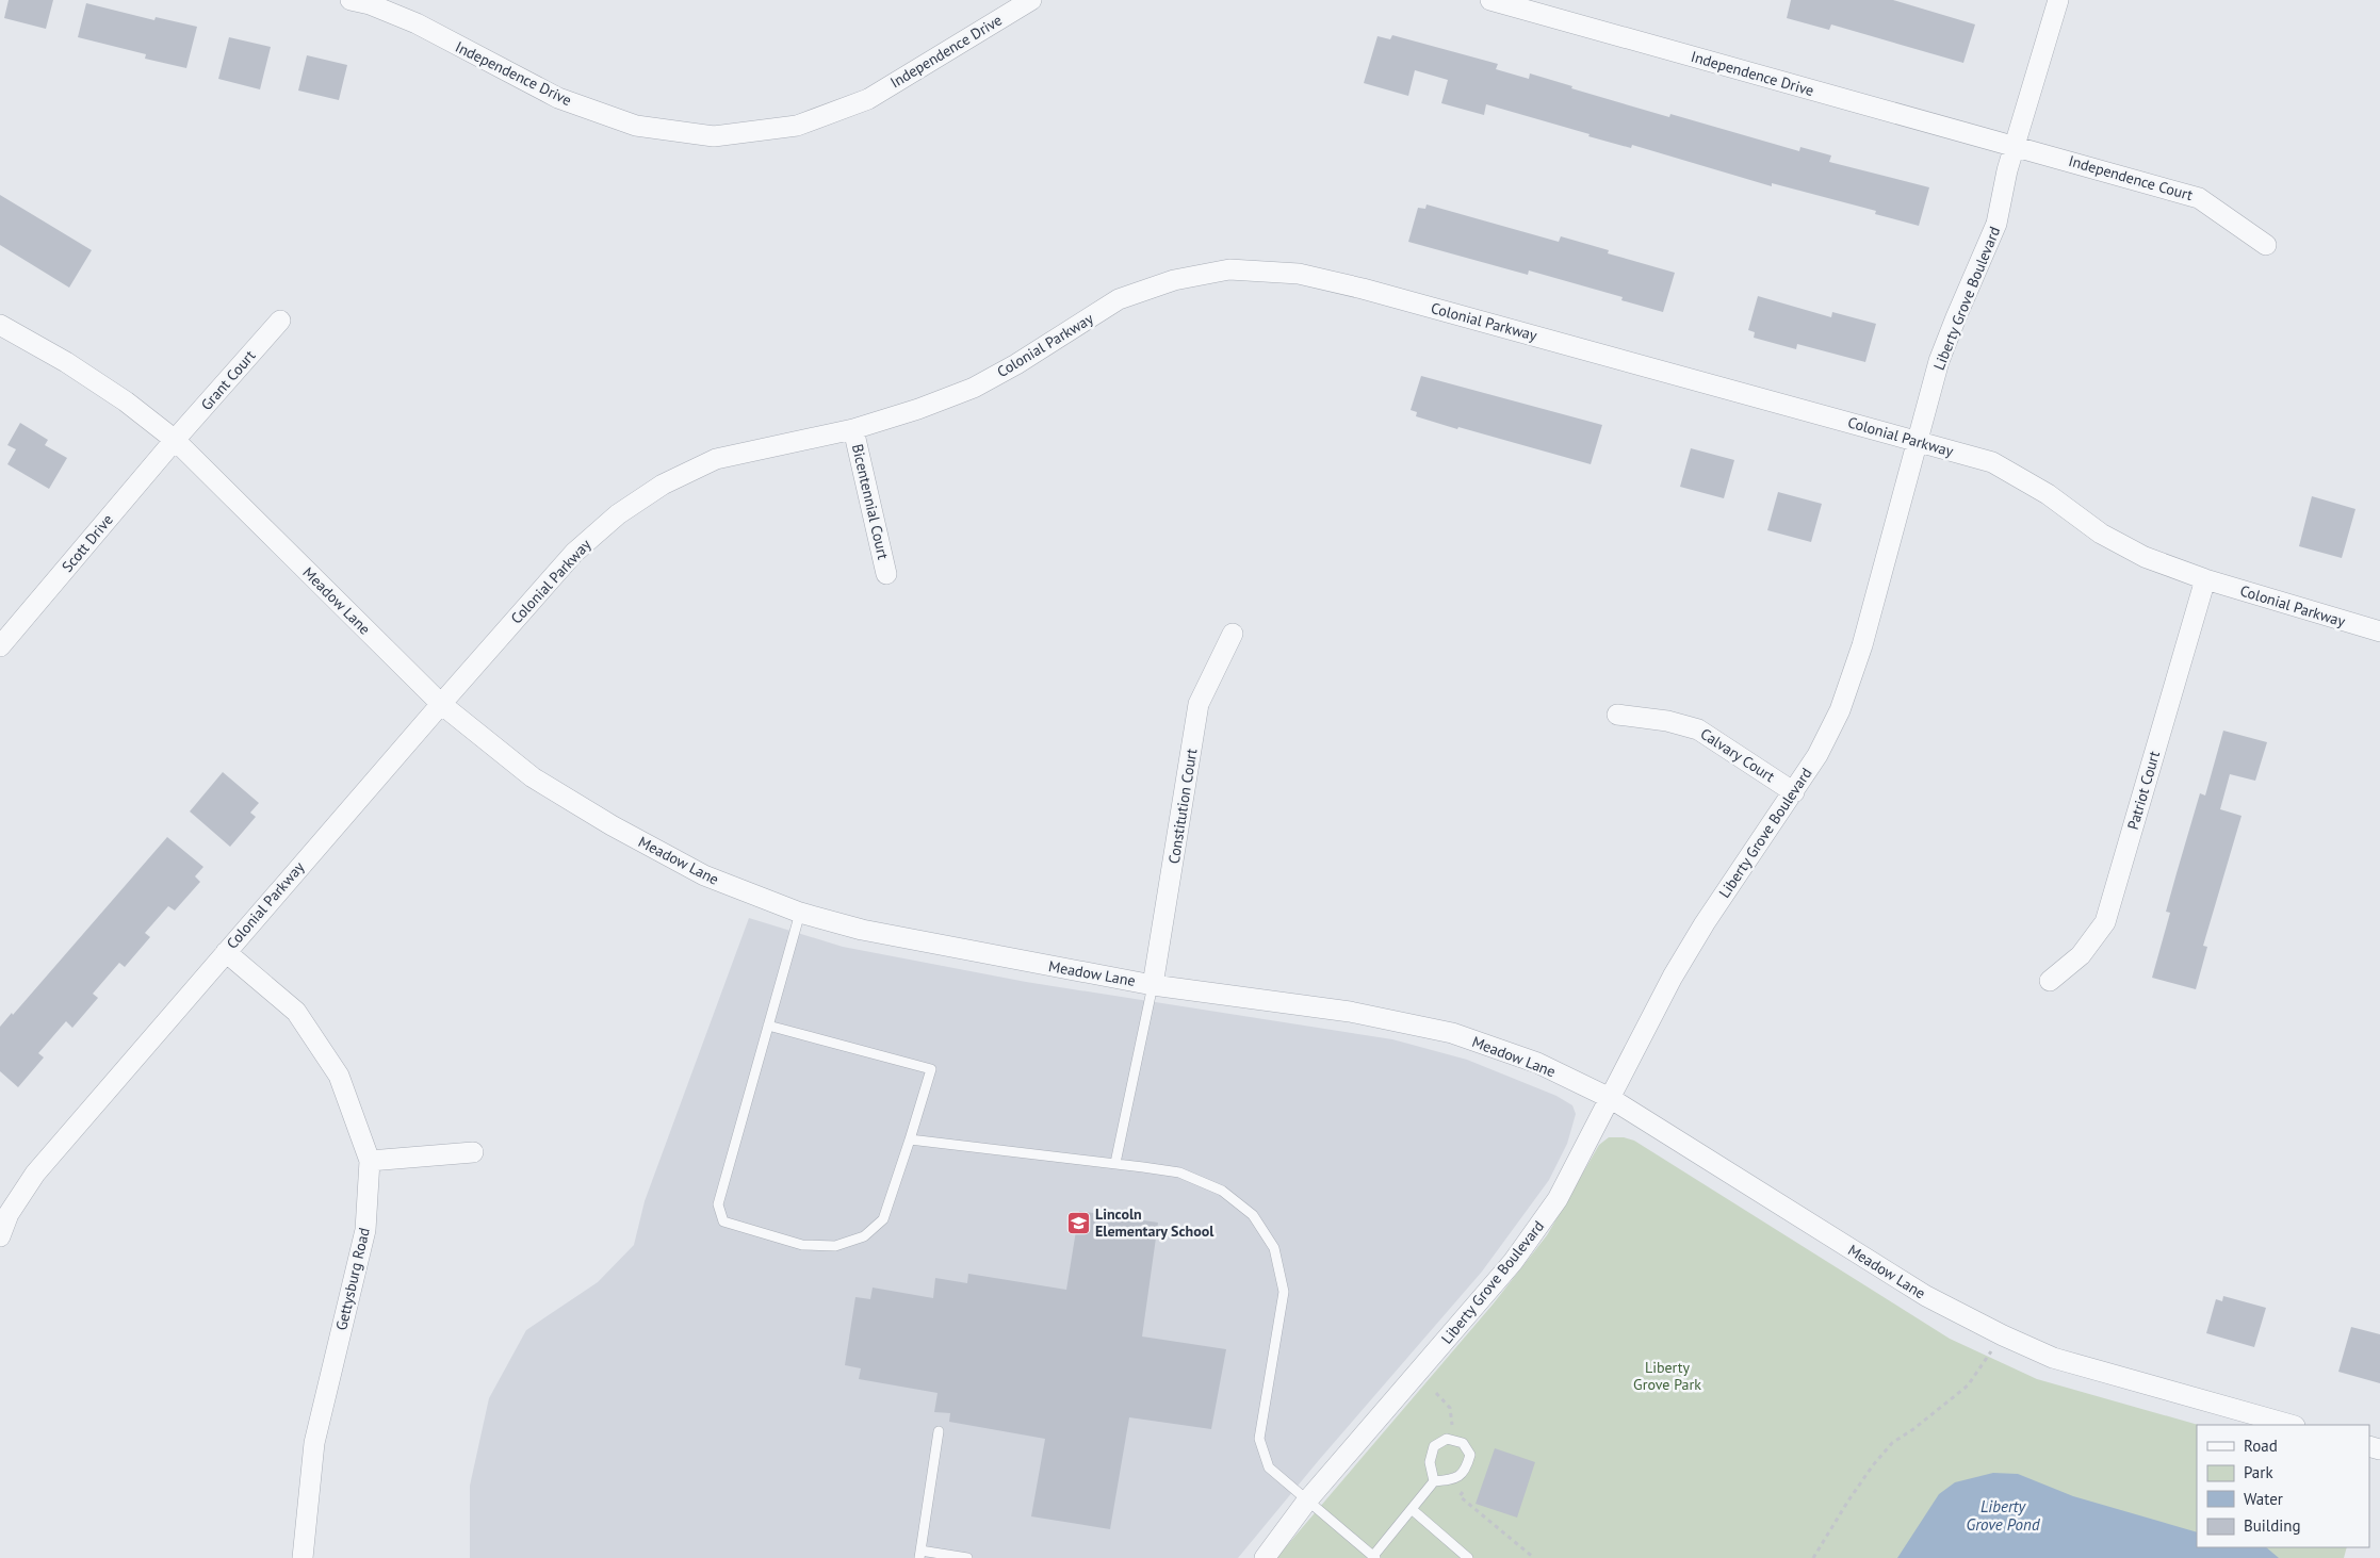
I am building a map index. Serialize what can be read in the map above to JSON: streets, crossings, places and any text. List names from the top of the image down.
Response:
{
  "streets": {
    "street": [
      "Independence Drive",
      "Independence Court",
      "Liberty Grove Boulevard",
      "Colonial Parkway",
      "Grant Court",
      "Bicentennial Court",
      "Scott Drive",
      "Meadow Lane",
      "Calvary Court",
      "Patriot Court",
      "Constitution Court",
      "Gettysburg Road"
    ]
  },
  "crossings": [
    ["Independence Drive", "Independence Court"],
    ["Independence Drive", "Liberty Grove Boulevard"],
    ["Independence Court", "Liberty Grove Boulevard"],
    ["Liberty Grove Boulevard", "Colonial Parkway"],
    ["Liberty Grove Boulevard", "Meadow Lane"],
    ["Liberty Grove Boulevard", "Calvary Court"],
    ["Colonial Parkway", "Bicentennial Court"],
    ["Colonial Parkway", "Meadow Lane"],
    ["Colonial Parkway", "Patriot Court"],
    ["Colonial Parkway", "Gettysburg Road"],
    ["Grant Court", "Scott Drive"],
    ["Grant Court", "Meadow Lane"],
    ["Scott Drive", "Meadow Lane"],
    ["Meadow Lane", "Constitution Court"]
  ],
  "water": ["Liberty Grove Pond"],
  "parks": ["Liberty Grove Park"],
  "places": {
    "school or university": ["Lincoln Elementary School"]
  },
  "legend": [
    "Road",
    "Park",
    "Water",
    "Building"
  ]
}
